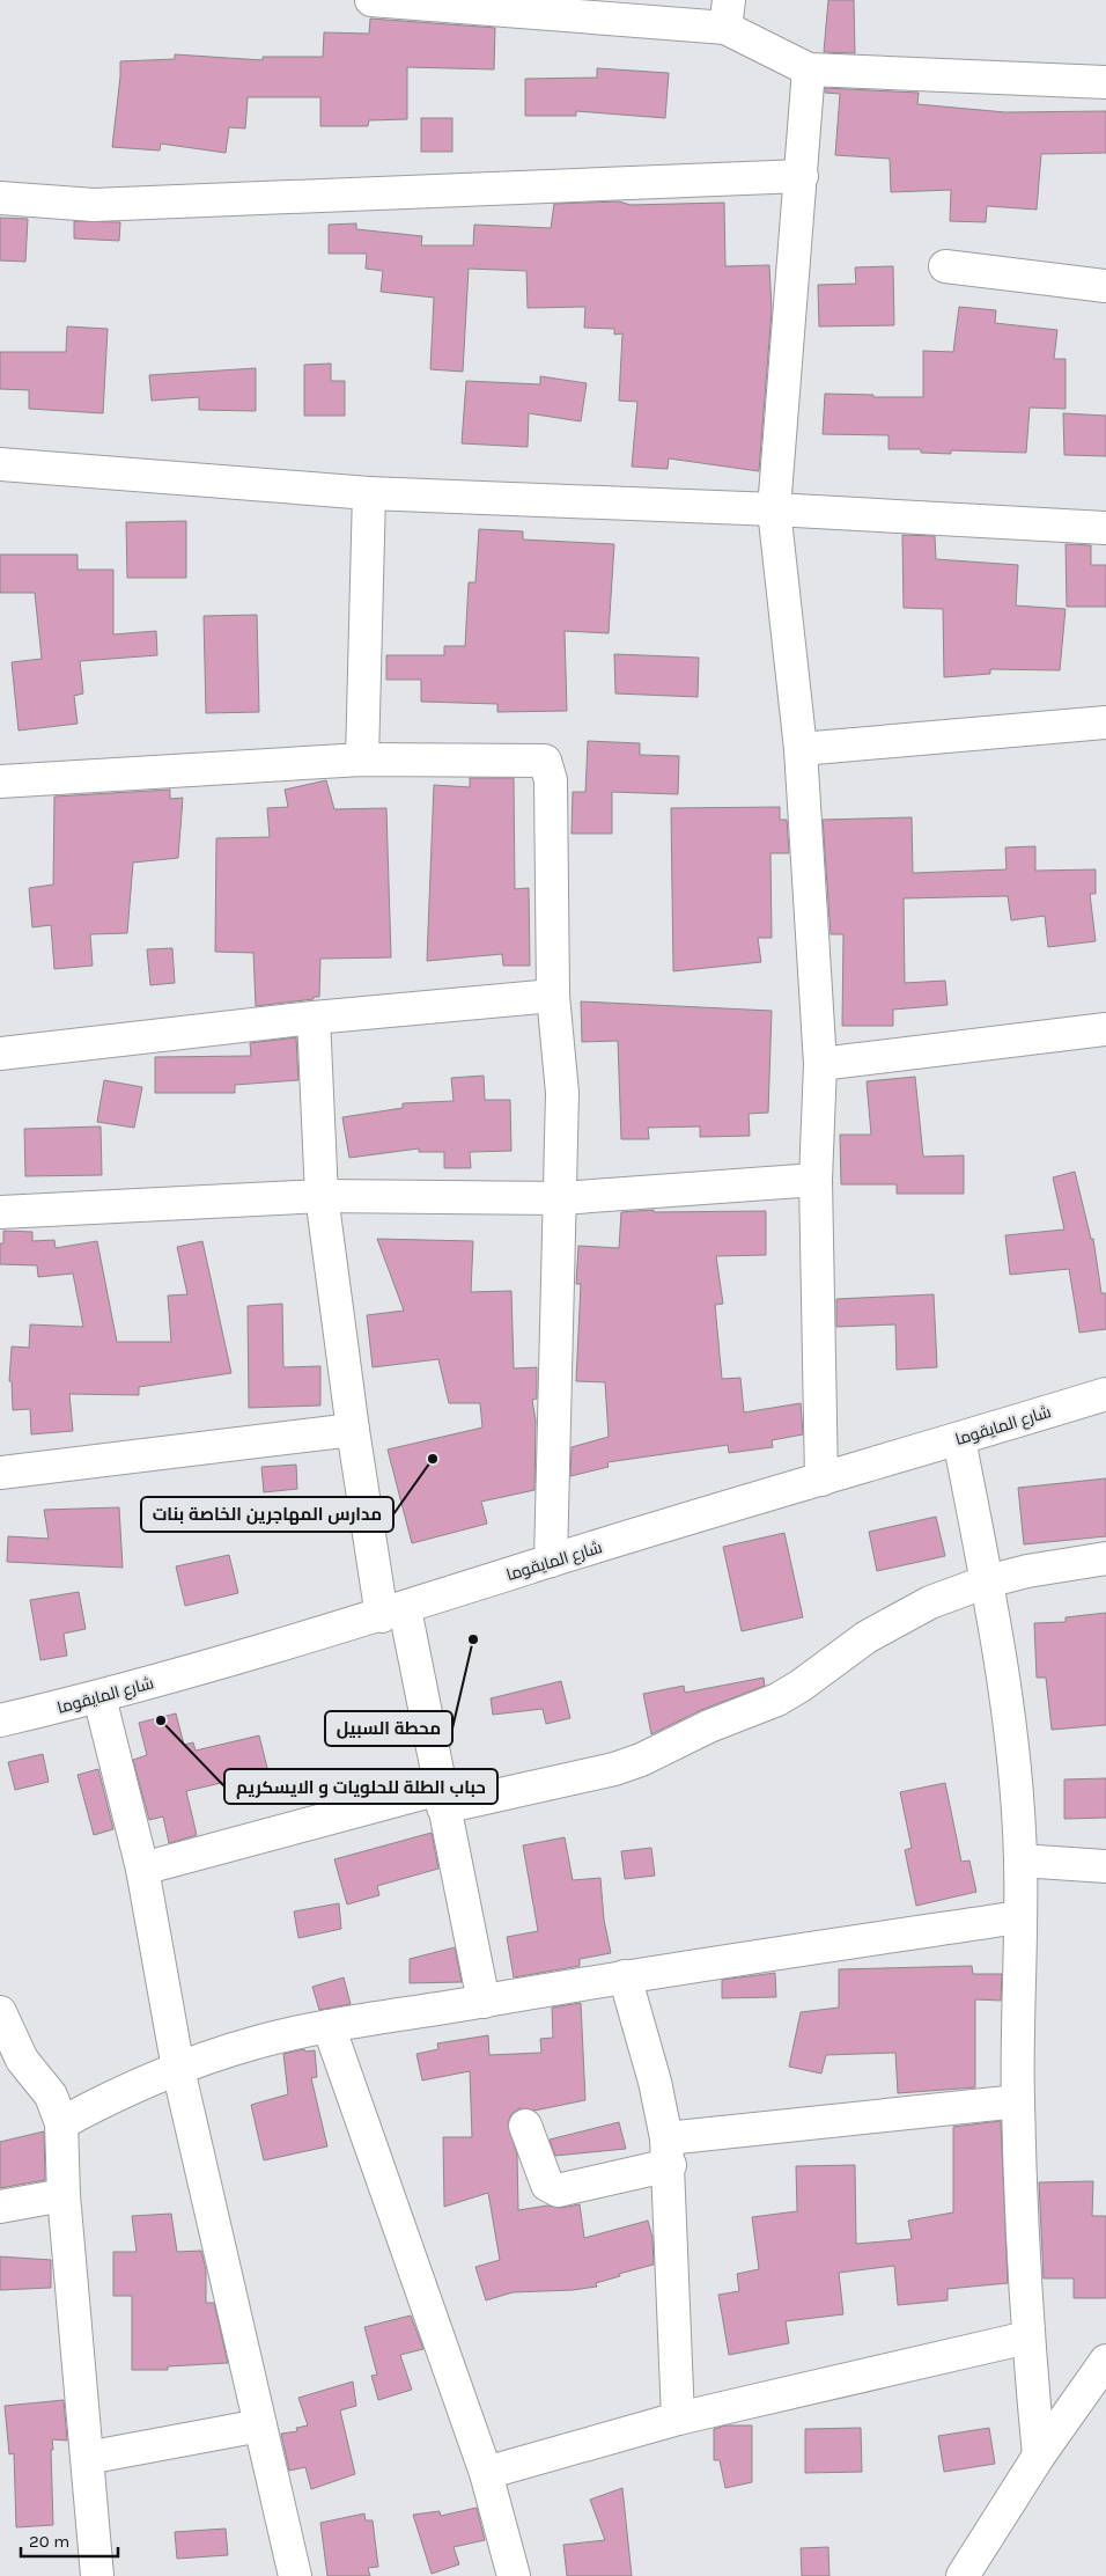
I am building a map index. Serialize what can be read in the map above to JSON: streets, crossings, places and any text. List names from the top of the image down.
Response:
{
  "streets": {
    "street": ["شارع المايقوما"]
  },
  "places": ["مدارس المهاجرين الخاصة بنات", "محطة السبيل", "حباب الطلة للحلويات و الايسكريم"],
  "scale_bar": "20 m"
}
